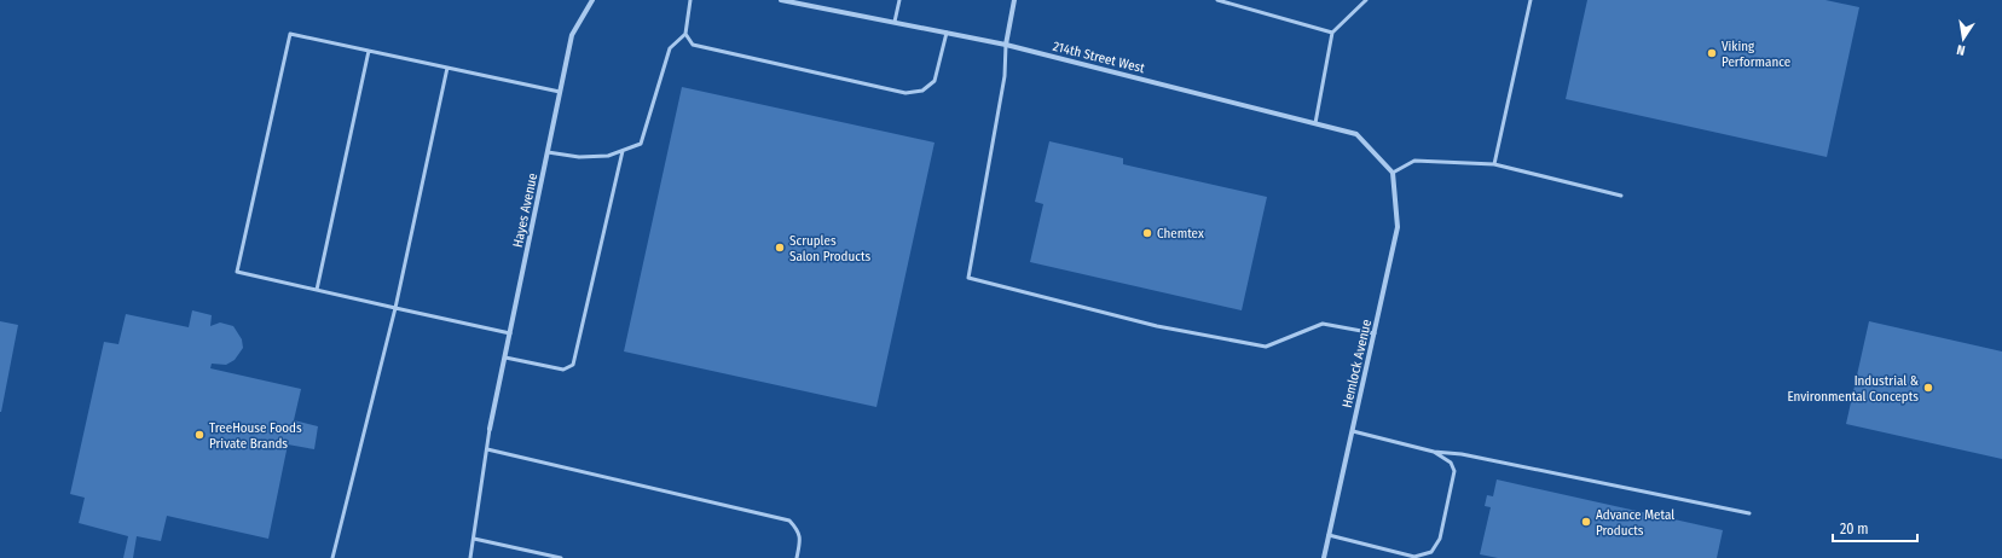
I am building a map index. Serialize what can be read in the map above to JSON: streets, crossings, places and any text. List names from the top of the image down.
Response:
{
  "streets": {
    "street": ["214th Street West", "Hayes Avenue", "Hemlock Avenue"]
  },
  "crossings": [
    ["214th Street West", "Hemlock Avenue"]
  ],
  "places": [
    "Viking Performance",
    "Chemtex",
    "Scruples Salon Products",
    "Industrial & Environmental Concepts",
    "TreeHouse Foods Private Brands",
    "Advance Metal Products"
  ],
  "scale_bar": "20 m",
  "north": "bottom"
}
